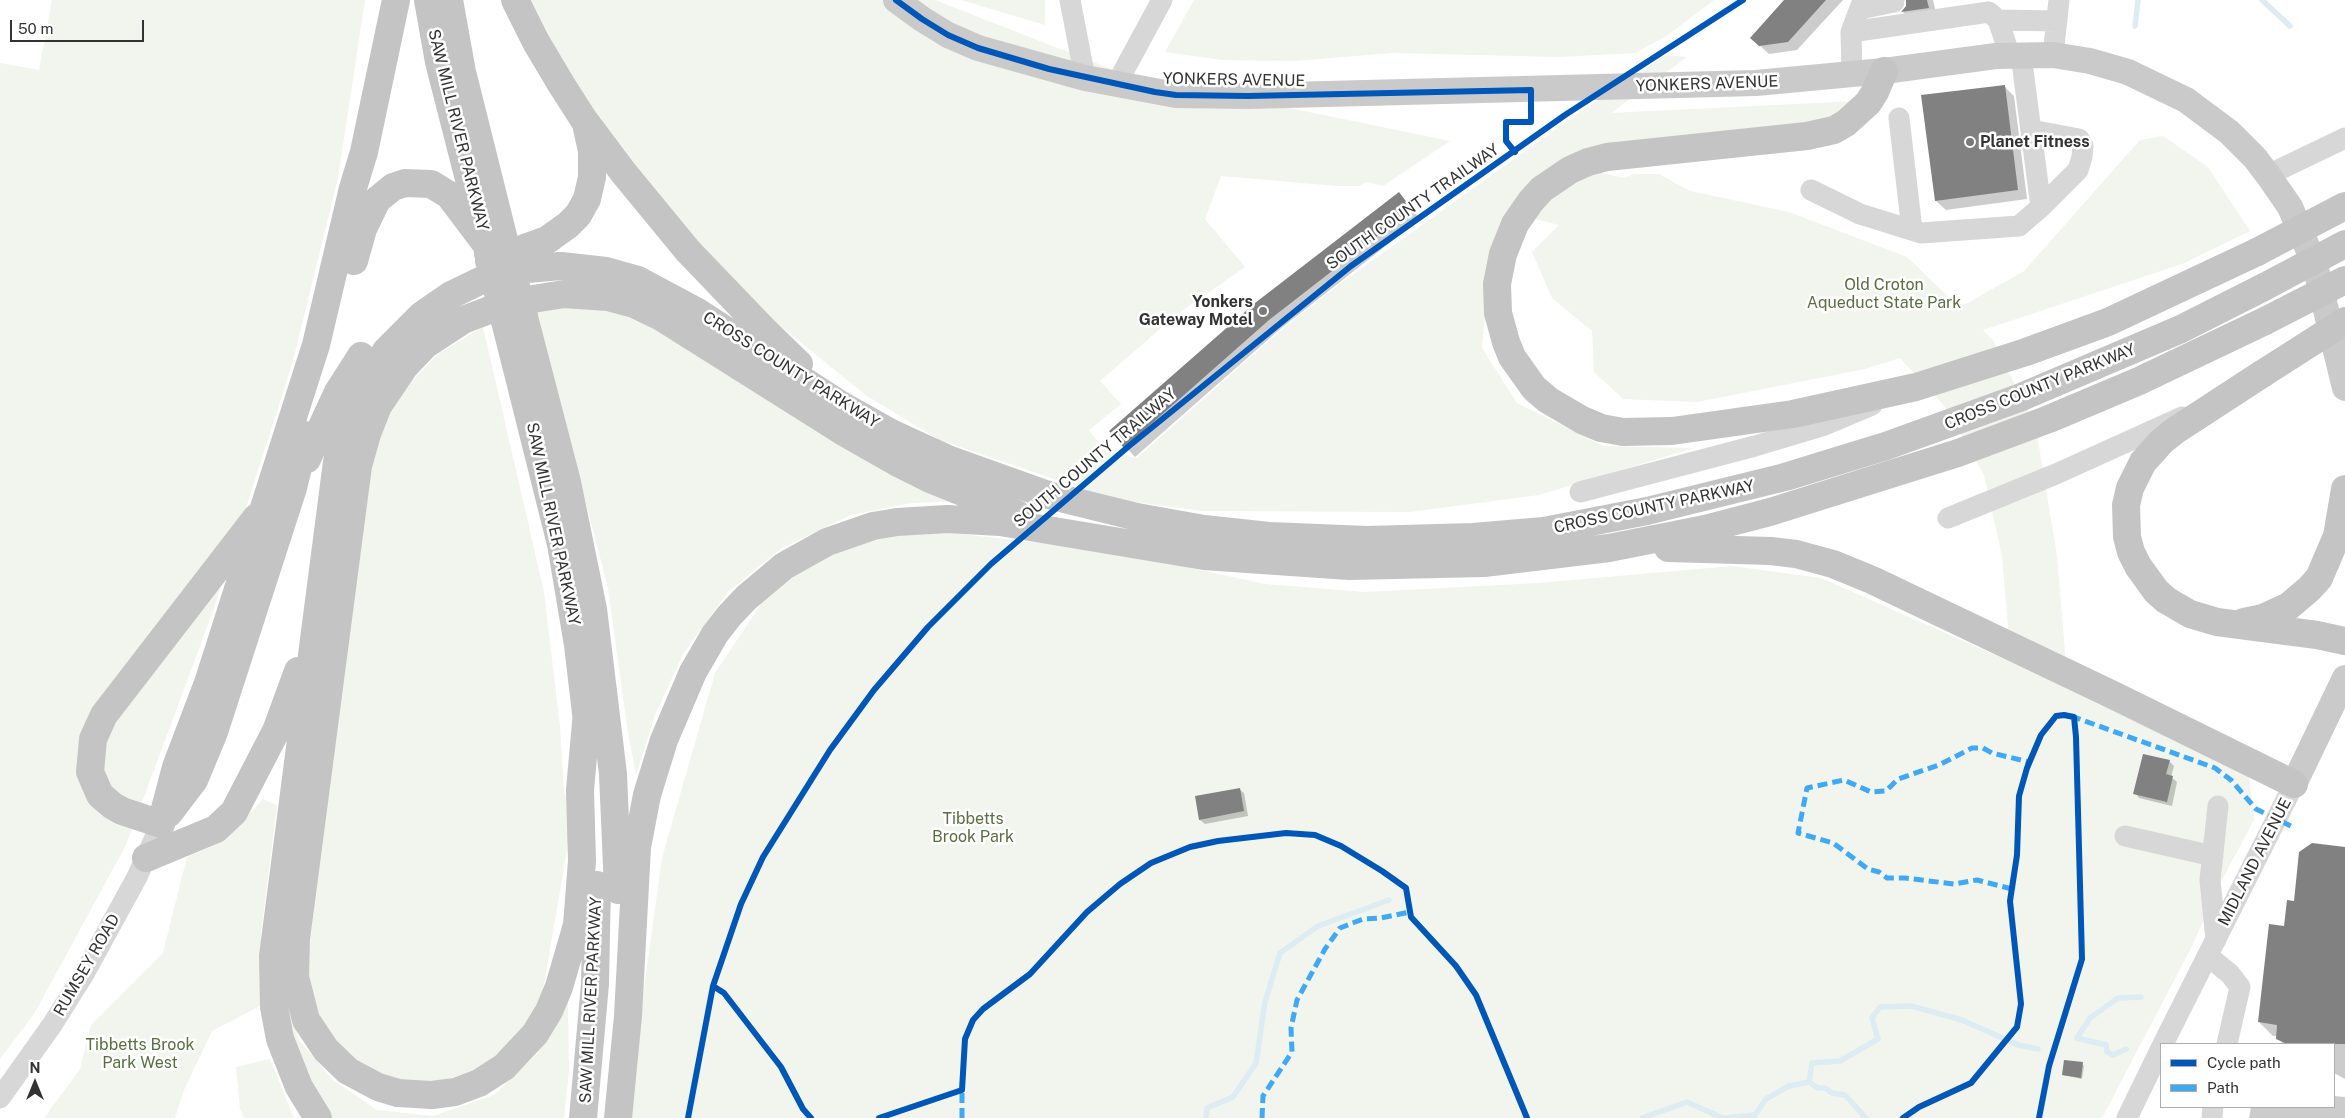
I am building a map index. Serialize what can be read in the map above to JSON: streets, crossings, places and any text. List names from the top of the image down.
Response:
{
  "streets": {
    "highway": ["SAW MILL RIVER PARKWAY", "CROSS COUNTY PARKWAY"],
    "main road": ["YONKERS AVENUE", "MIDLAND AVENUE"],
    "street": ["RUMSEY ROAD"],
    "cycle path": ["SOUTH COUNTY TRAILWAY"]
  },
  "parks": ["Old Croton Aqueduct State Park", "Tibbetts Brook Park", "Tibbetts Brook Park West"],
  "places": ["Planet Fitness", "Yonkers Gateway Motel"],
  "legend": ["Cycle path", "Path"],
  "scale_bar": "50 m",
  "north": "top"
}
